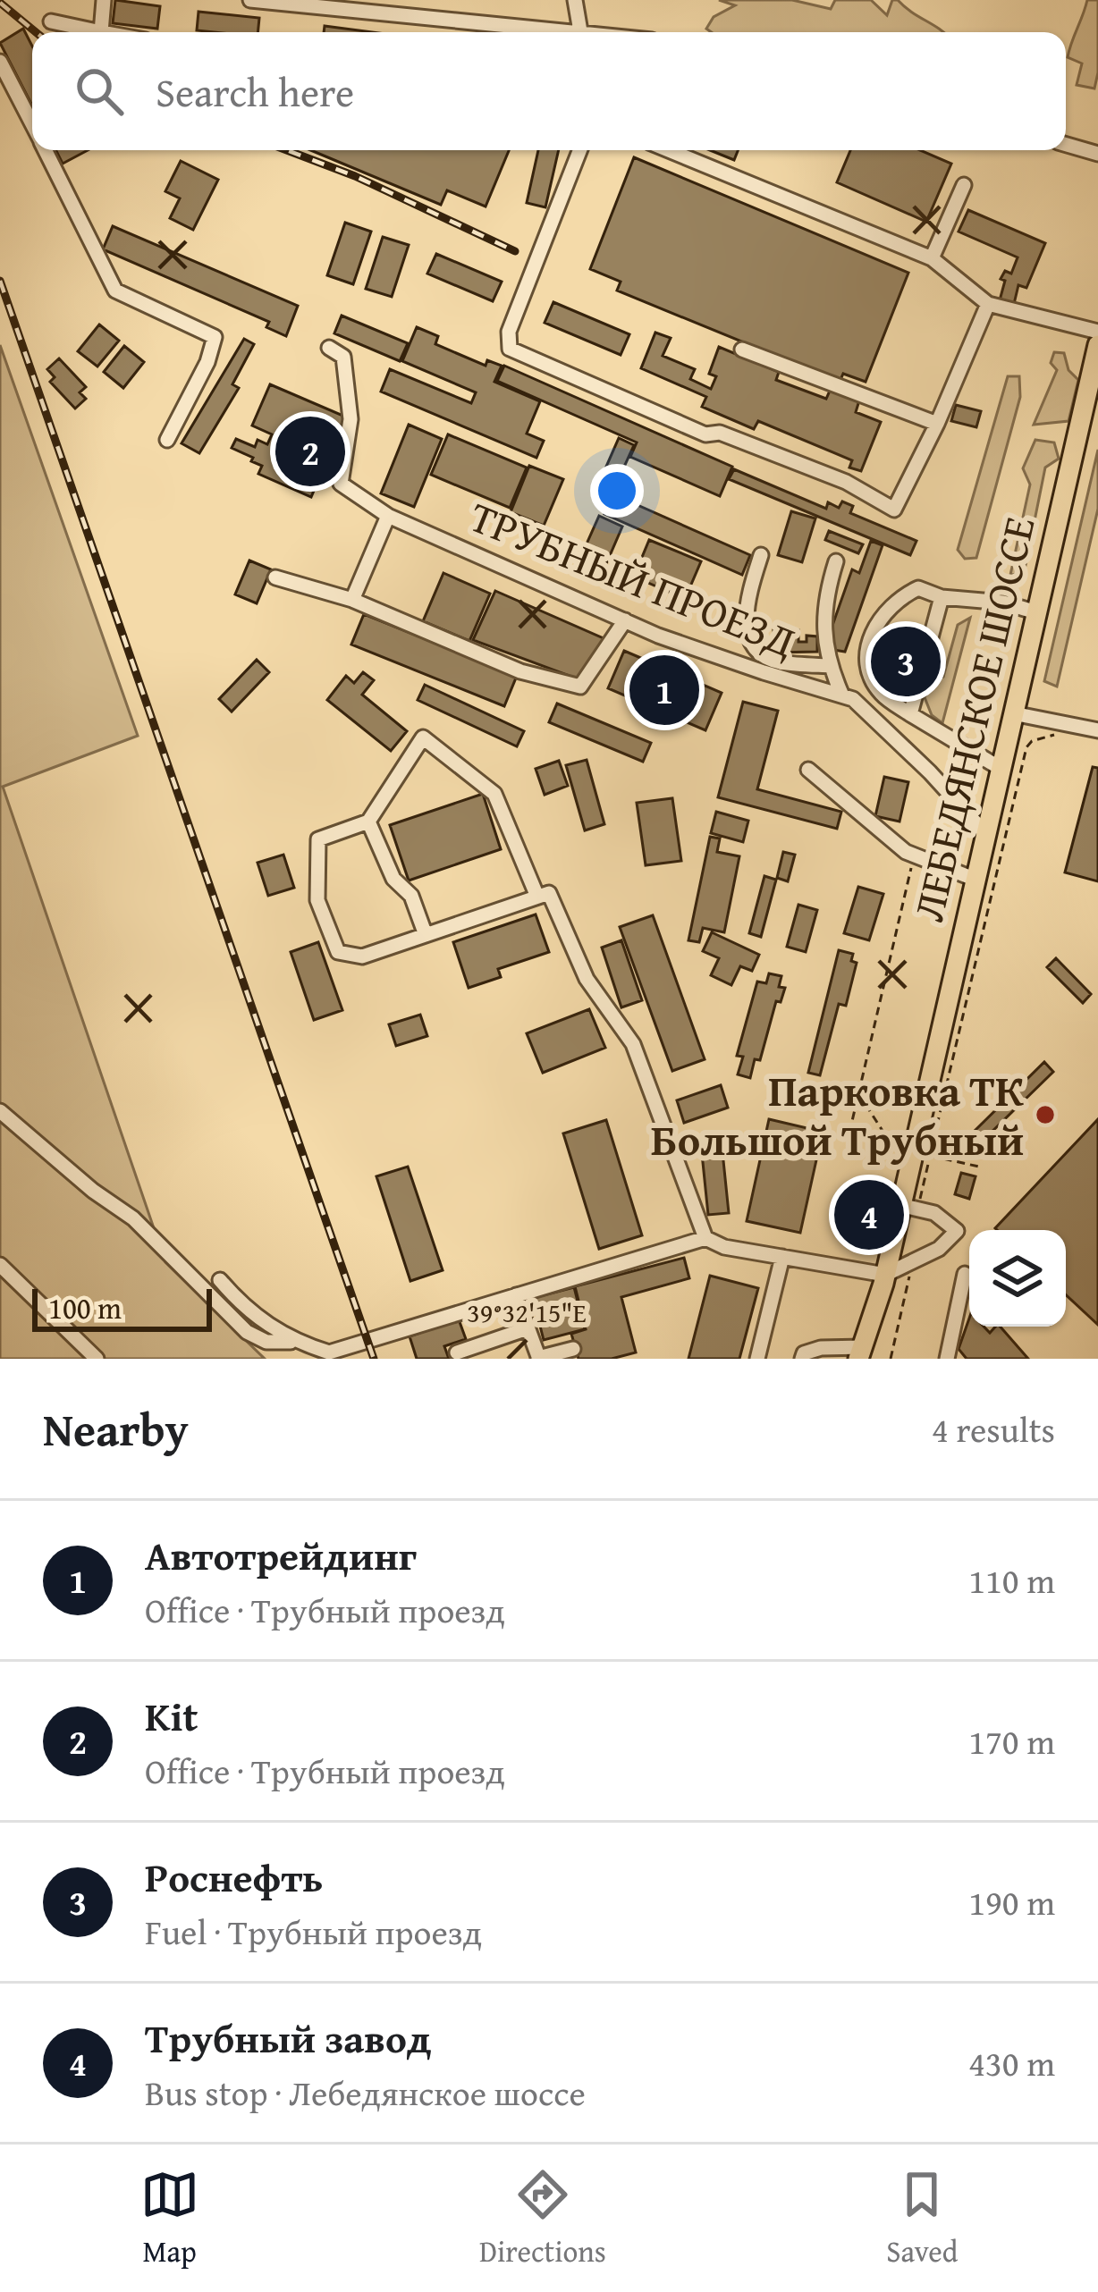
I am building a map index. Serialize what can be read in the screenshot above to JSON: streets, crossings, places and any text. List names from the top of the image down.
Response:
{
  "streets": {
    "main road": ["ЛЕБЕДЯНСКОЕ ШОССЕ"],
    "street": ["ТРУБНЫЙ ПРОЕЗД"]
  },
  "crossings": [
    ["ТРУБНЫЙ ПРОЕЗД", "ЛЕБЕДЯНСКОЕ ШОССЕ"]
  ],
  "places": ["Парковка ТК Большой Трубный"],
  "scale_bar": "100 m",
  "page": {
    "search": "Search here",
    "pins": [
      "2",
      "3",
      "1",
      "4"
    ],
    "scale": "100 m",
    "heading": ["Nearby", "4 results"],
    "list": [
      {
        "mark": "1",
        "name": "Автотрейдинг",
        "note": "Office · Трубный проезд",
        "value": "110 m"
      },
      {
        "mark": "2",
        "name": "Kit",
        "note": "Office · Трубный проезд",
        "value": "170 m"
      },
      {
        "mark": "3",
        "name": "Роснефть",
        "note": "Fuel · Трубный проезд",
        "value": "190 m"
      },
      {
        "mark": "4",
        "name": "Трубный завод",
        "note": "Bus stop · Лебедянское шоссе",
        "value": "430 m"
      }
    ],
    "nav": ["Map", "Directions", "Saved"]
  },
  "coordinates": ["39°32'15\"E"]
}
